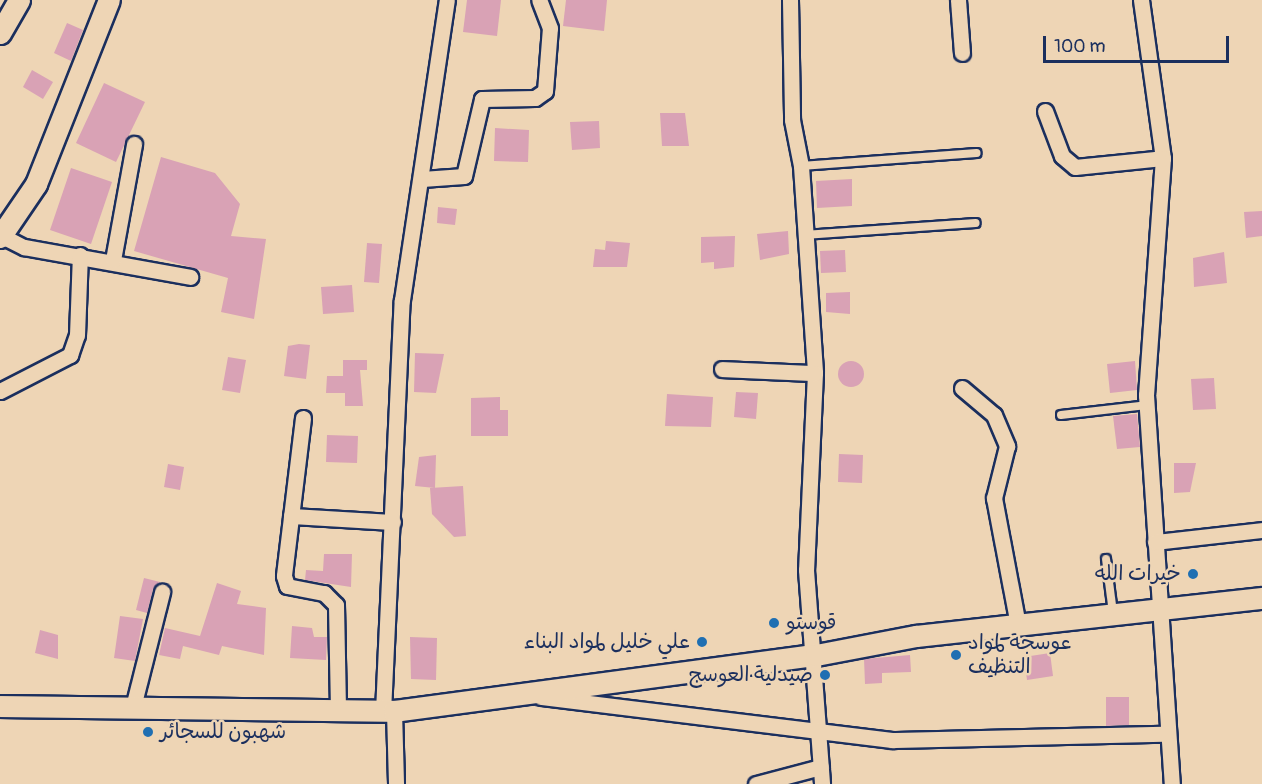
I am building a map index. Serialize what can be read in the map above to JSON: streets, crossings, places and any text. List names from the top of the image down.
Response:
{
  "places": [
    "خيرات الله",
    "قوستو",
    "علي خليل لمواد البناء",
    "عوسجة لمواد التنظيف",
    "صيدلية العوسج",
    "شهبون للسجائر"
  ],
  "scale_bar": "100 m"
}
